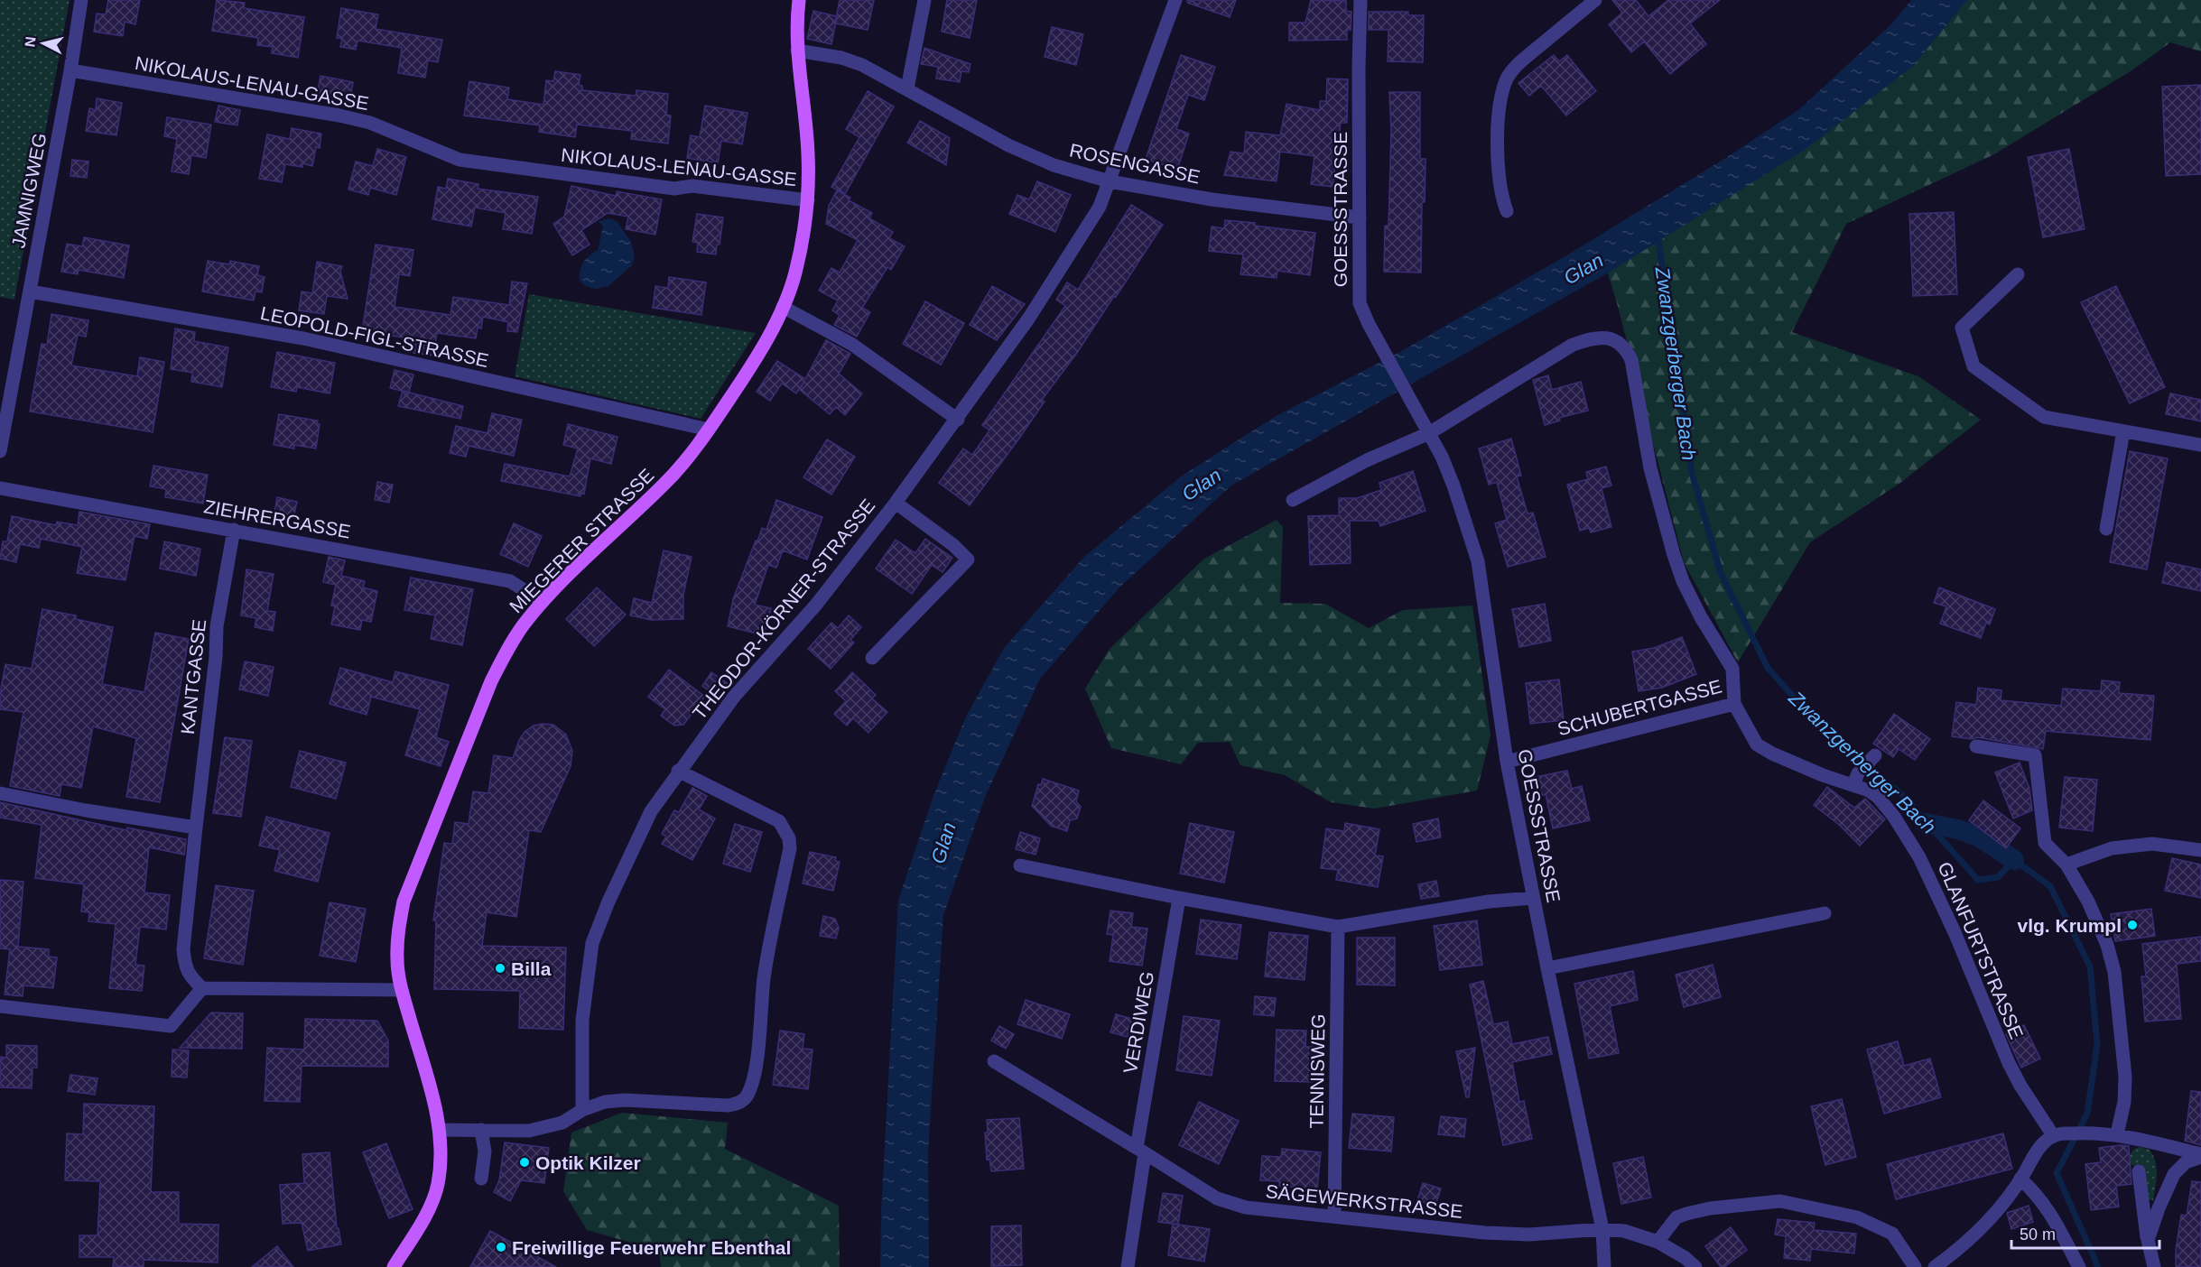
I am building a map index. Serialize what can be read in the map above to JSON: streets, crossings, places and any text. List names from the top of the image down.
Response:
{
  "streets": {
    "main road": ["MIEGERER STRASSE"],
    "street": [
      "NIKOLAUS-LENAU-GASSE",
      "ROSENGASSE",
      "JAMNIGWEG",
      "GOESSSTRASSE",
      "LEOPOLD-FIGL-STRASSE",
      "ZIEHRERGASSE",
      "THEODOR-KÖRNER-STRASSE",
      "KANTGASSE",
      "SCHUBERTGASSE",
      "GLANFURTSTRASSE",
      "VERDIWEG",
      "TENNISWEG",
      "SÄGEWERKSTRASSE"
    ]
  },
  "crossings": [
    ["NIKOLAUS-LENAU-GASSE", "JAMNIGWEG"],
    ["NIKOLAUS-LENAU-GASSE", "MIEGERER STRASSE"],
    ["ROSENGASSE", "GOESSSTRASSE"],
    ["ROSENGASSE", "MIEGERER STRASSE"],
    ["ROSENGASSE", "THEODOR-KÖRNER-STRASSE"],
    ["JAMNIGWEG", "LEOPOLD-FIGL-STRASSE"],
    ["GOESSSTRASSE", "SCHUBERTGASSE"],
    ["GOESSSTRASSE", "SÄGEWERKSTRASSE"],
    ["LEOPOLD-FIGL-STRASSE", "MIEGERER STRASSE"],
    ["ZIEHRERGASSE", "MIEGERER STRASSE"],
    ["ZIEHRERGASSE", "KANTGASSE"],
    ["SCHUBERTGASSE", "GLANFURTSTRASSE"],
    ["VERDIWEG", "SÄGEWERKSTRASSE"],
    ["TENNISWEG", "SÄGEWERKSTRASSE"]
  ],
  "water": ["Glan", "Zwanzgerberger Bach"],
  "places": [
    "vlg. Krumpl",
    "Billa",
    "Optik Kilzer",
    "Freiwillige Feuerwehr Ebenthal"
  ],
  "scale_bar": "50 m",
  "north": "left"
}
